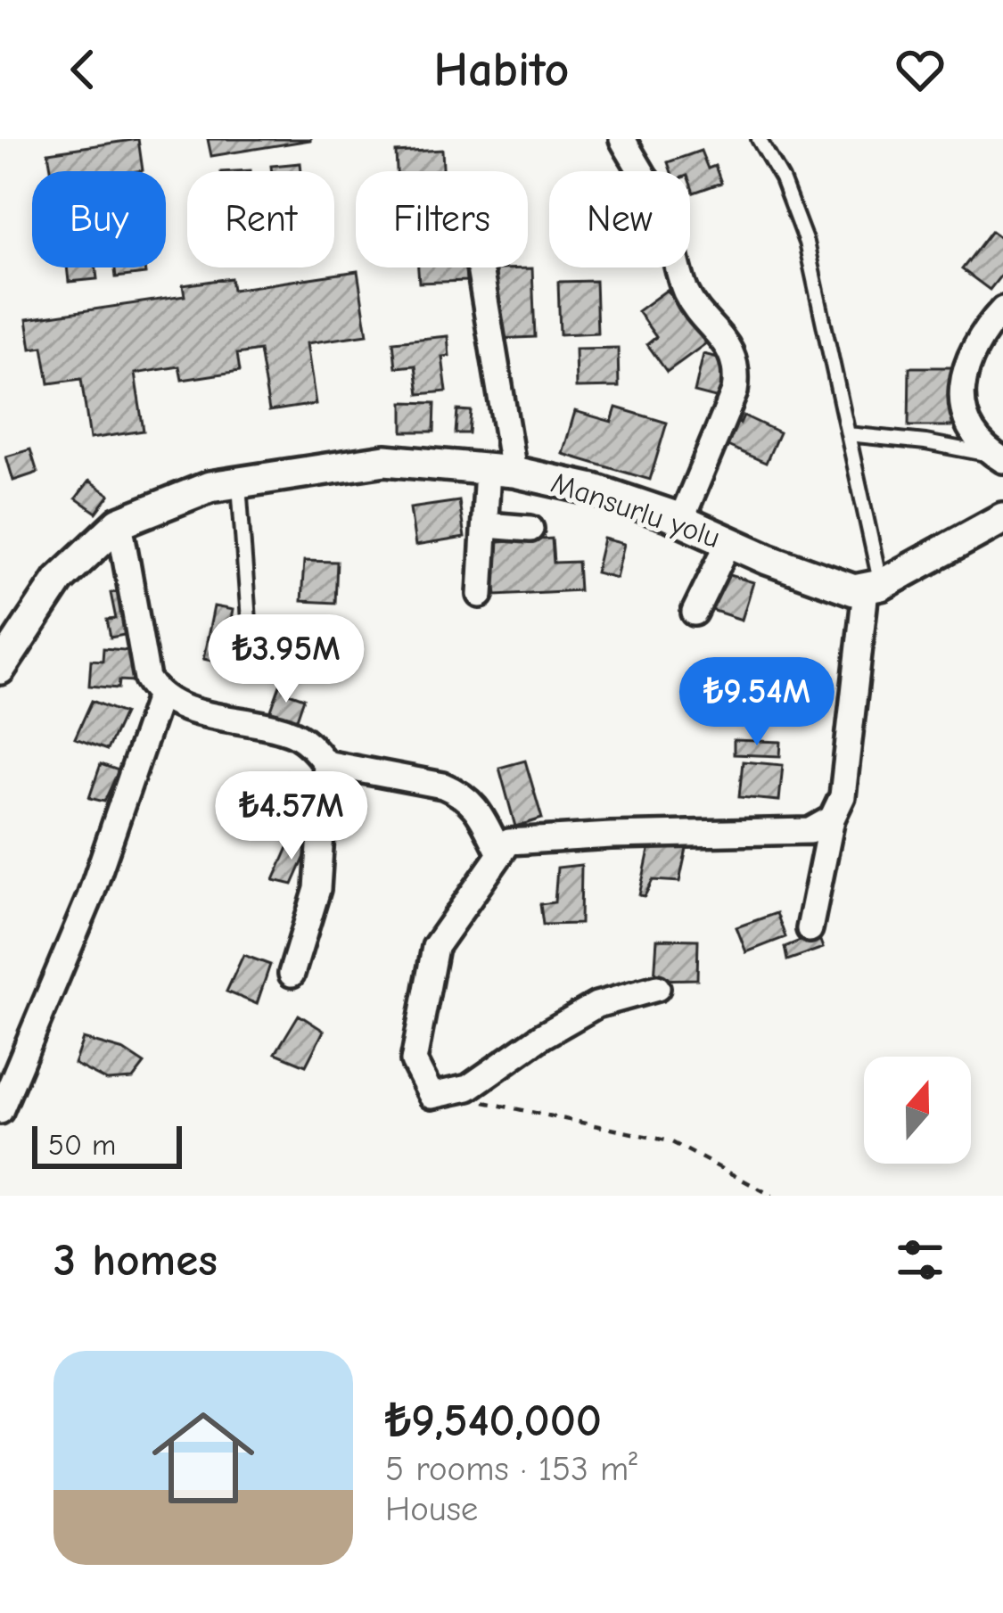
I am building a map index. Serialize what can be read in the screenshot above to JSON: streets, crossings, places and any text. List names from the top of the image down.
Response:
{
  "streets": {
    "street": ["Mansurlu yolu"]
  },
  "scale_bar": "50 m",
  "north": "top",
  "page": {
    "header": "Habito",
    "chip": [
      "Buy",
      "Rent",
      "Filters",
      "New"
    ],
    "price": ["₺3.95M", "₺9.54M", "₺4.57M"],
    "scale": "50 m",
    "heading": "3 homes",
    "list": [
      {
        "name": "₺9,540,000",
        "note": "5 rooms · 153 m² · House"
      }
    ]
  }
}
